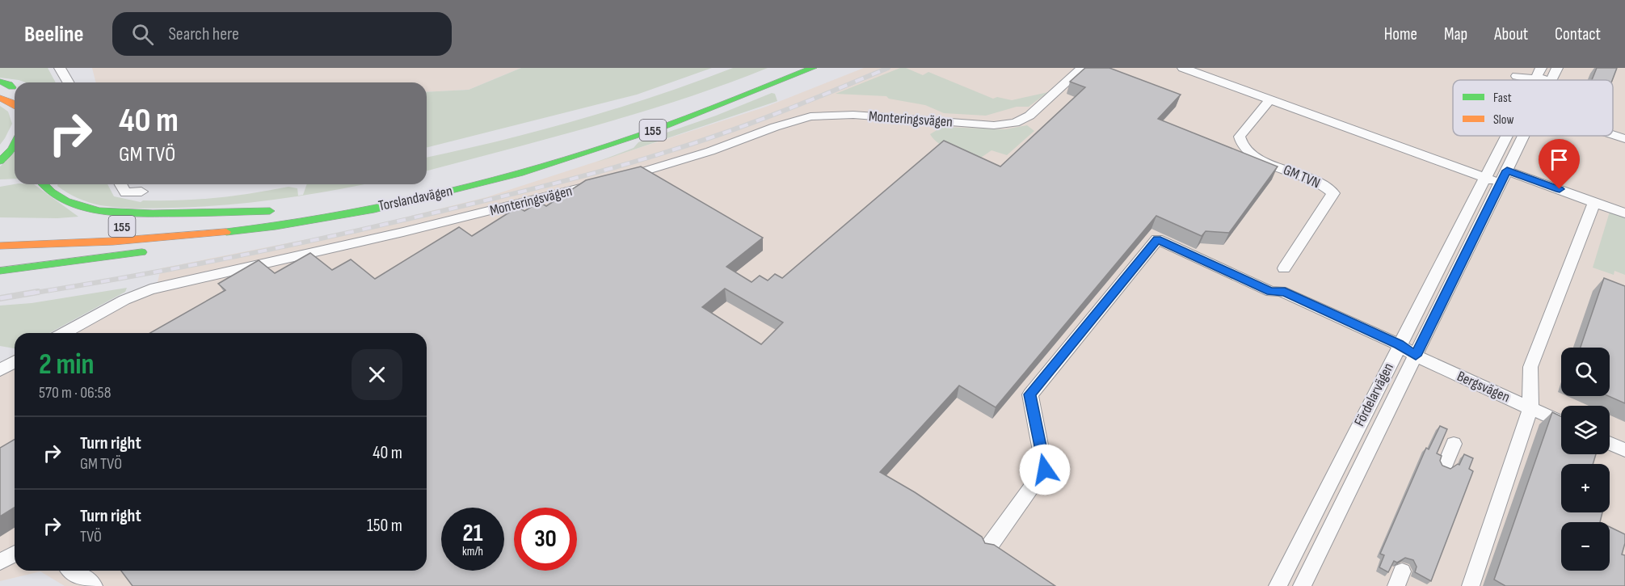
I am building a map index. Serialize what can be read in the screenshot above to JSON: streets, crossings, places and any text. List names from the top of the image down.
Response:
{
  "streets": {
    "main road": ["155", "Torslandavägen"],
    "street": [
      "Monteringsvägen",
      "GM TVN",
      "Bergsvägen",
      "Fördelarvägen"
    ]
  },
  "crossings": [
    ["Bergsvägen", "Fördelarvägen"]
  ],
  "legend": ["Fast", "Slow"],
  "page": {
    "header": "Beeline",
    "search": "Search here",
    "nav": [
      "Home",
      "Map",
      "About",
      "Contact"
    ],
    "turn": ["40 m", "GM TVÖ"],
    "heading": ["2 min", "570 m · 06:58"],
    "map_buttons": ["+", "−"],
    "list": [
      {
        "name": "Turn right",
        "note": "GM TVÖ",
        "value": "40 m"
      },
      {
        "name": "Turn right",
        "note": "TVÖ",
        "value": "150 m"
      }
    ],
    "speed": "21 km/h",
    "limit": "30"
  }
}
